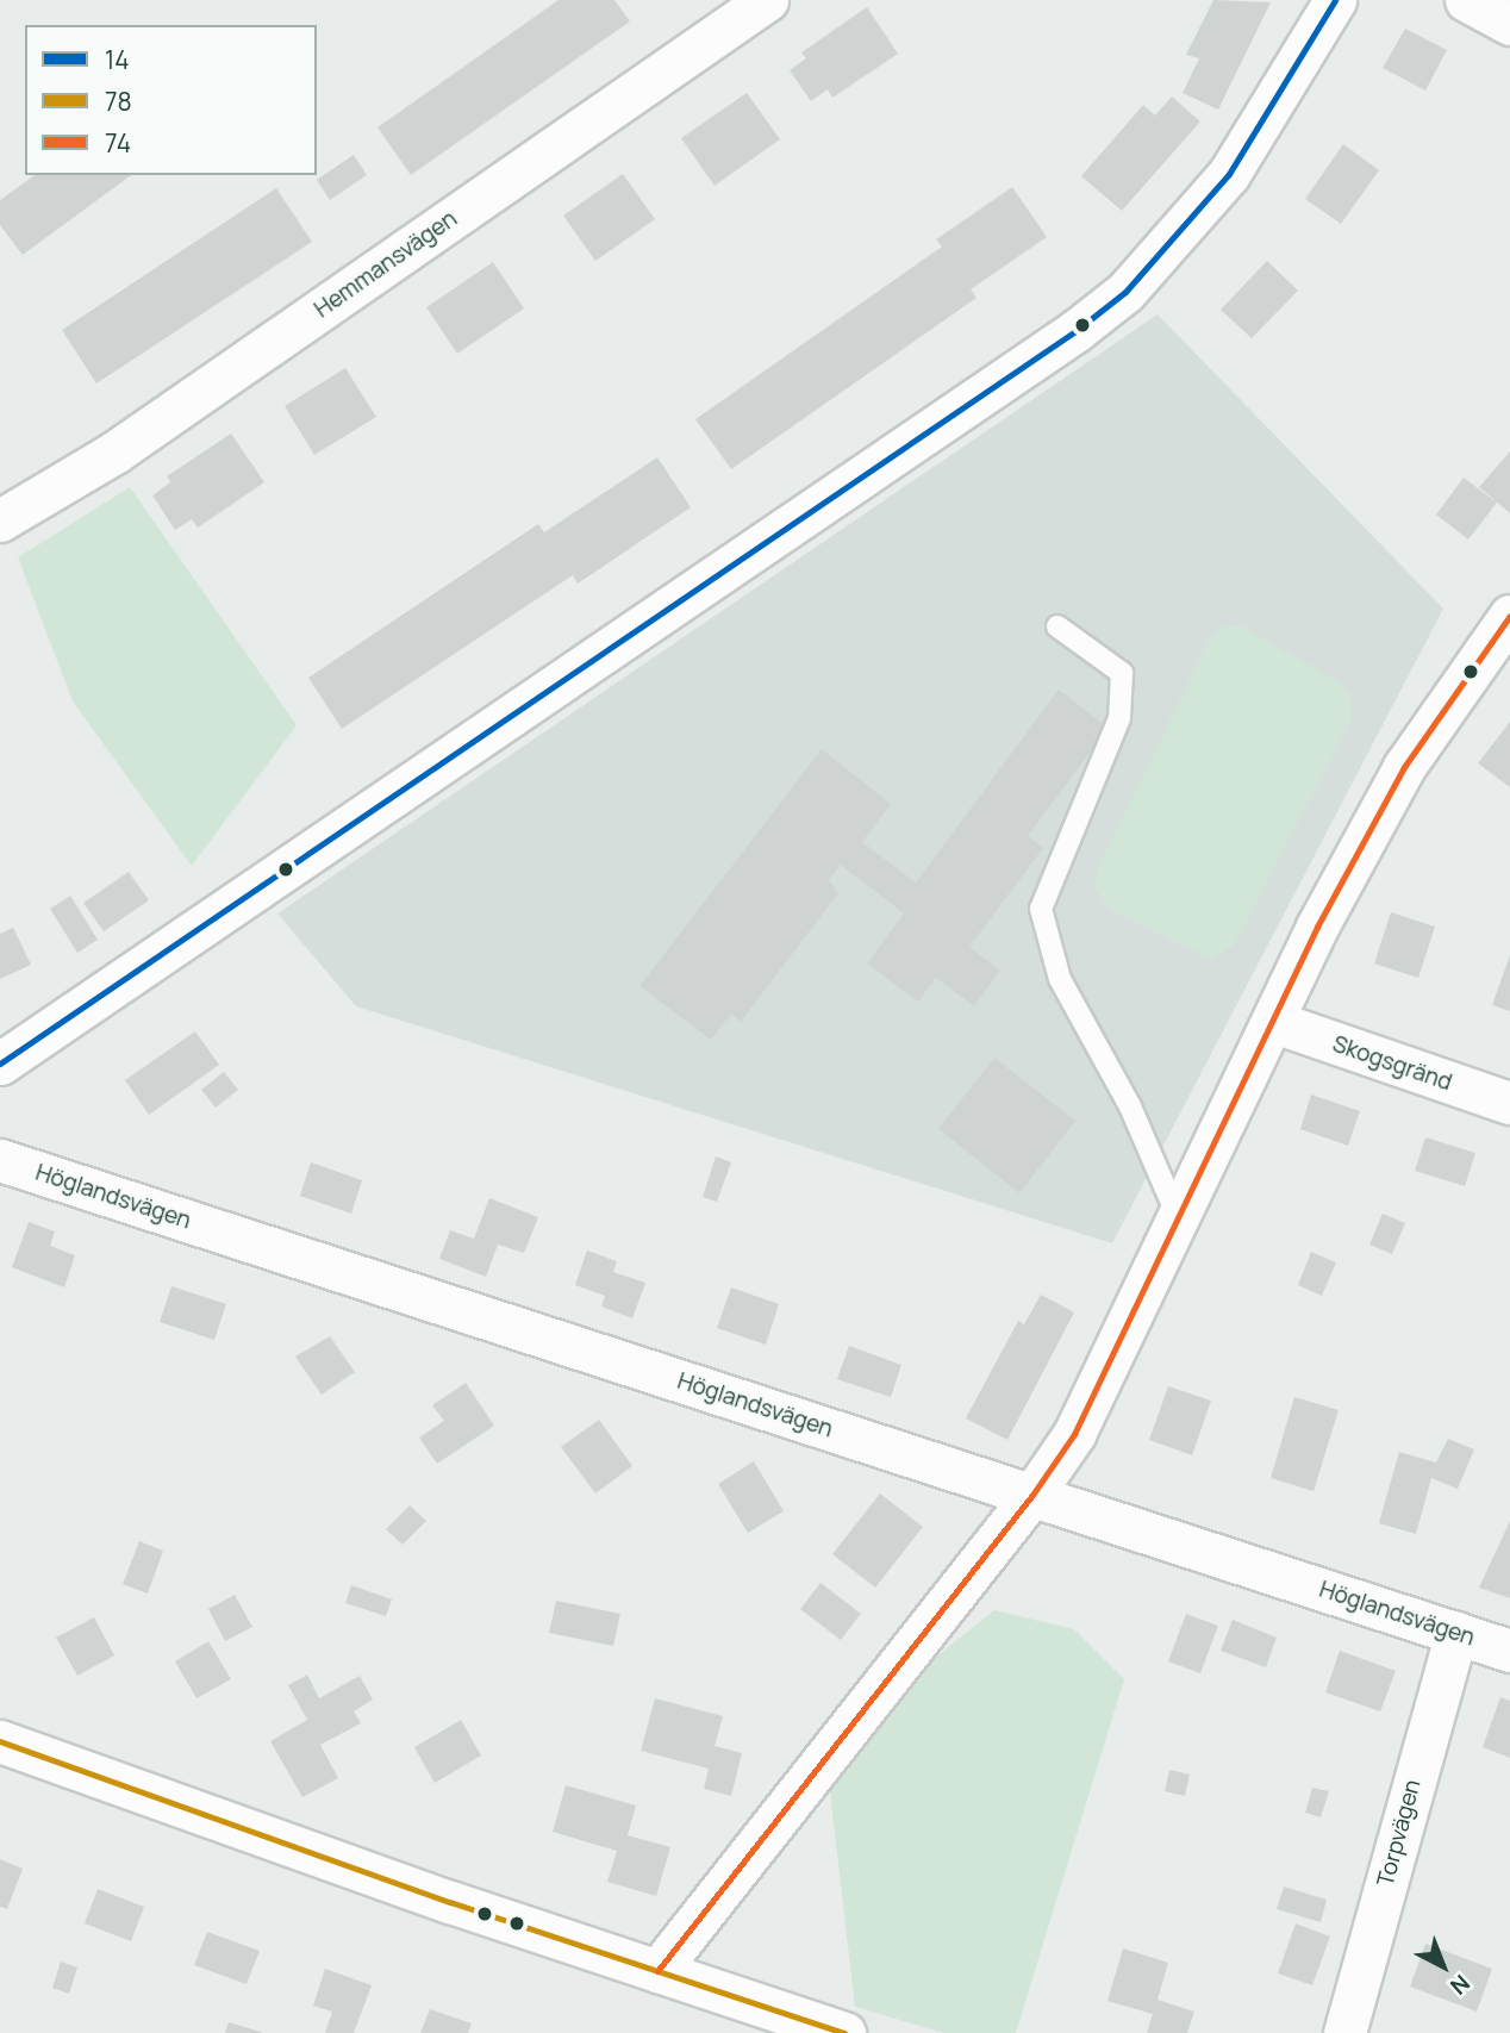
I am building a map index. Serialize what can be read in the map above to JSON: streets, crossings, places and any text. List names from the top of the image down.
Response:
{
  "streets": {
    "street": [
      "Hemmansvägen",
      "Skogsgränd",
      "Höglandsvägen",
      "Torpvägen"
    ]
  },
  "crossings": [
    ["Höglandsvägen", "Torpvägen"]
  ],
  "lines": ["transit line 14", "transit line 74", "transit line 78"],
  "legend": ["14", "78", "74"],
  "north": "bottom right"
}
